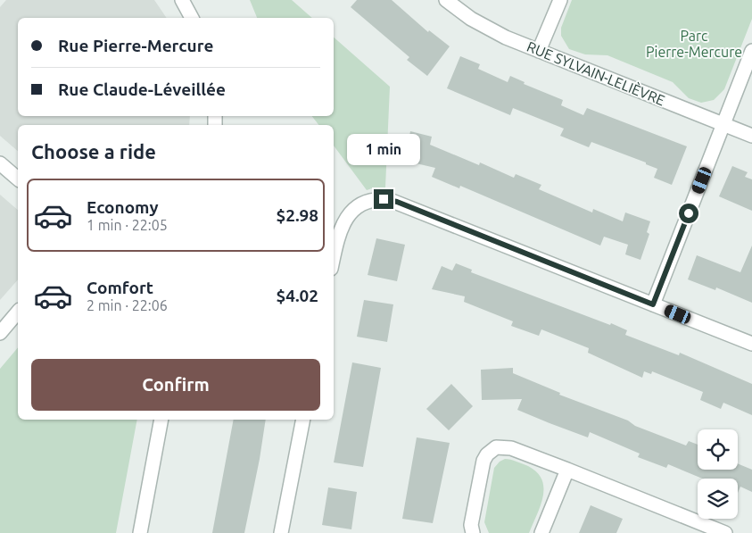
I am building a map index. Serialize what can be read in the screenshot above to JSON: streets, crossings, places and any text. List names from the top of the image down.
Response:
{
  "streets": {
    "street": ["RUE SYLVAIN-LELIÈVRE"]
  },
  "parks": ["Parc Pierre-Mercure"],
  "page": {
    "banner": ["Rue Pierre-Mercure", "Rue Claude-Léveillée"],
    "heading": "Choose a ride",
    "bubble": "1 min",
    "list": [
      {
        "name": "Economy",
        "note": "1 min · 22:05",
        "value": "$2.98"
      },
      {
        "name": "Comfort",
        "note": "2 min · 22:06",
        "value": "$4.02"
      }
    ],
    "buttons": "Confirm"
  }
}
